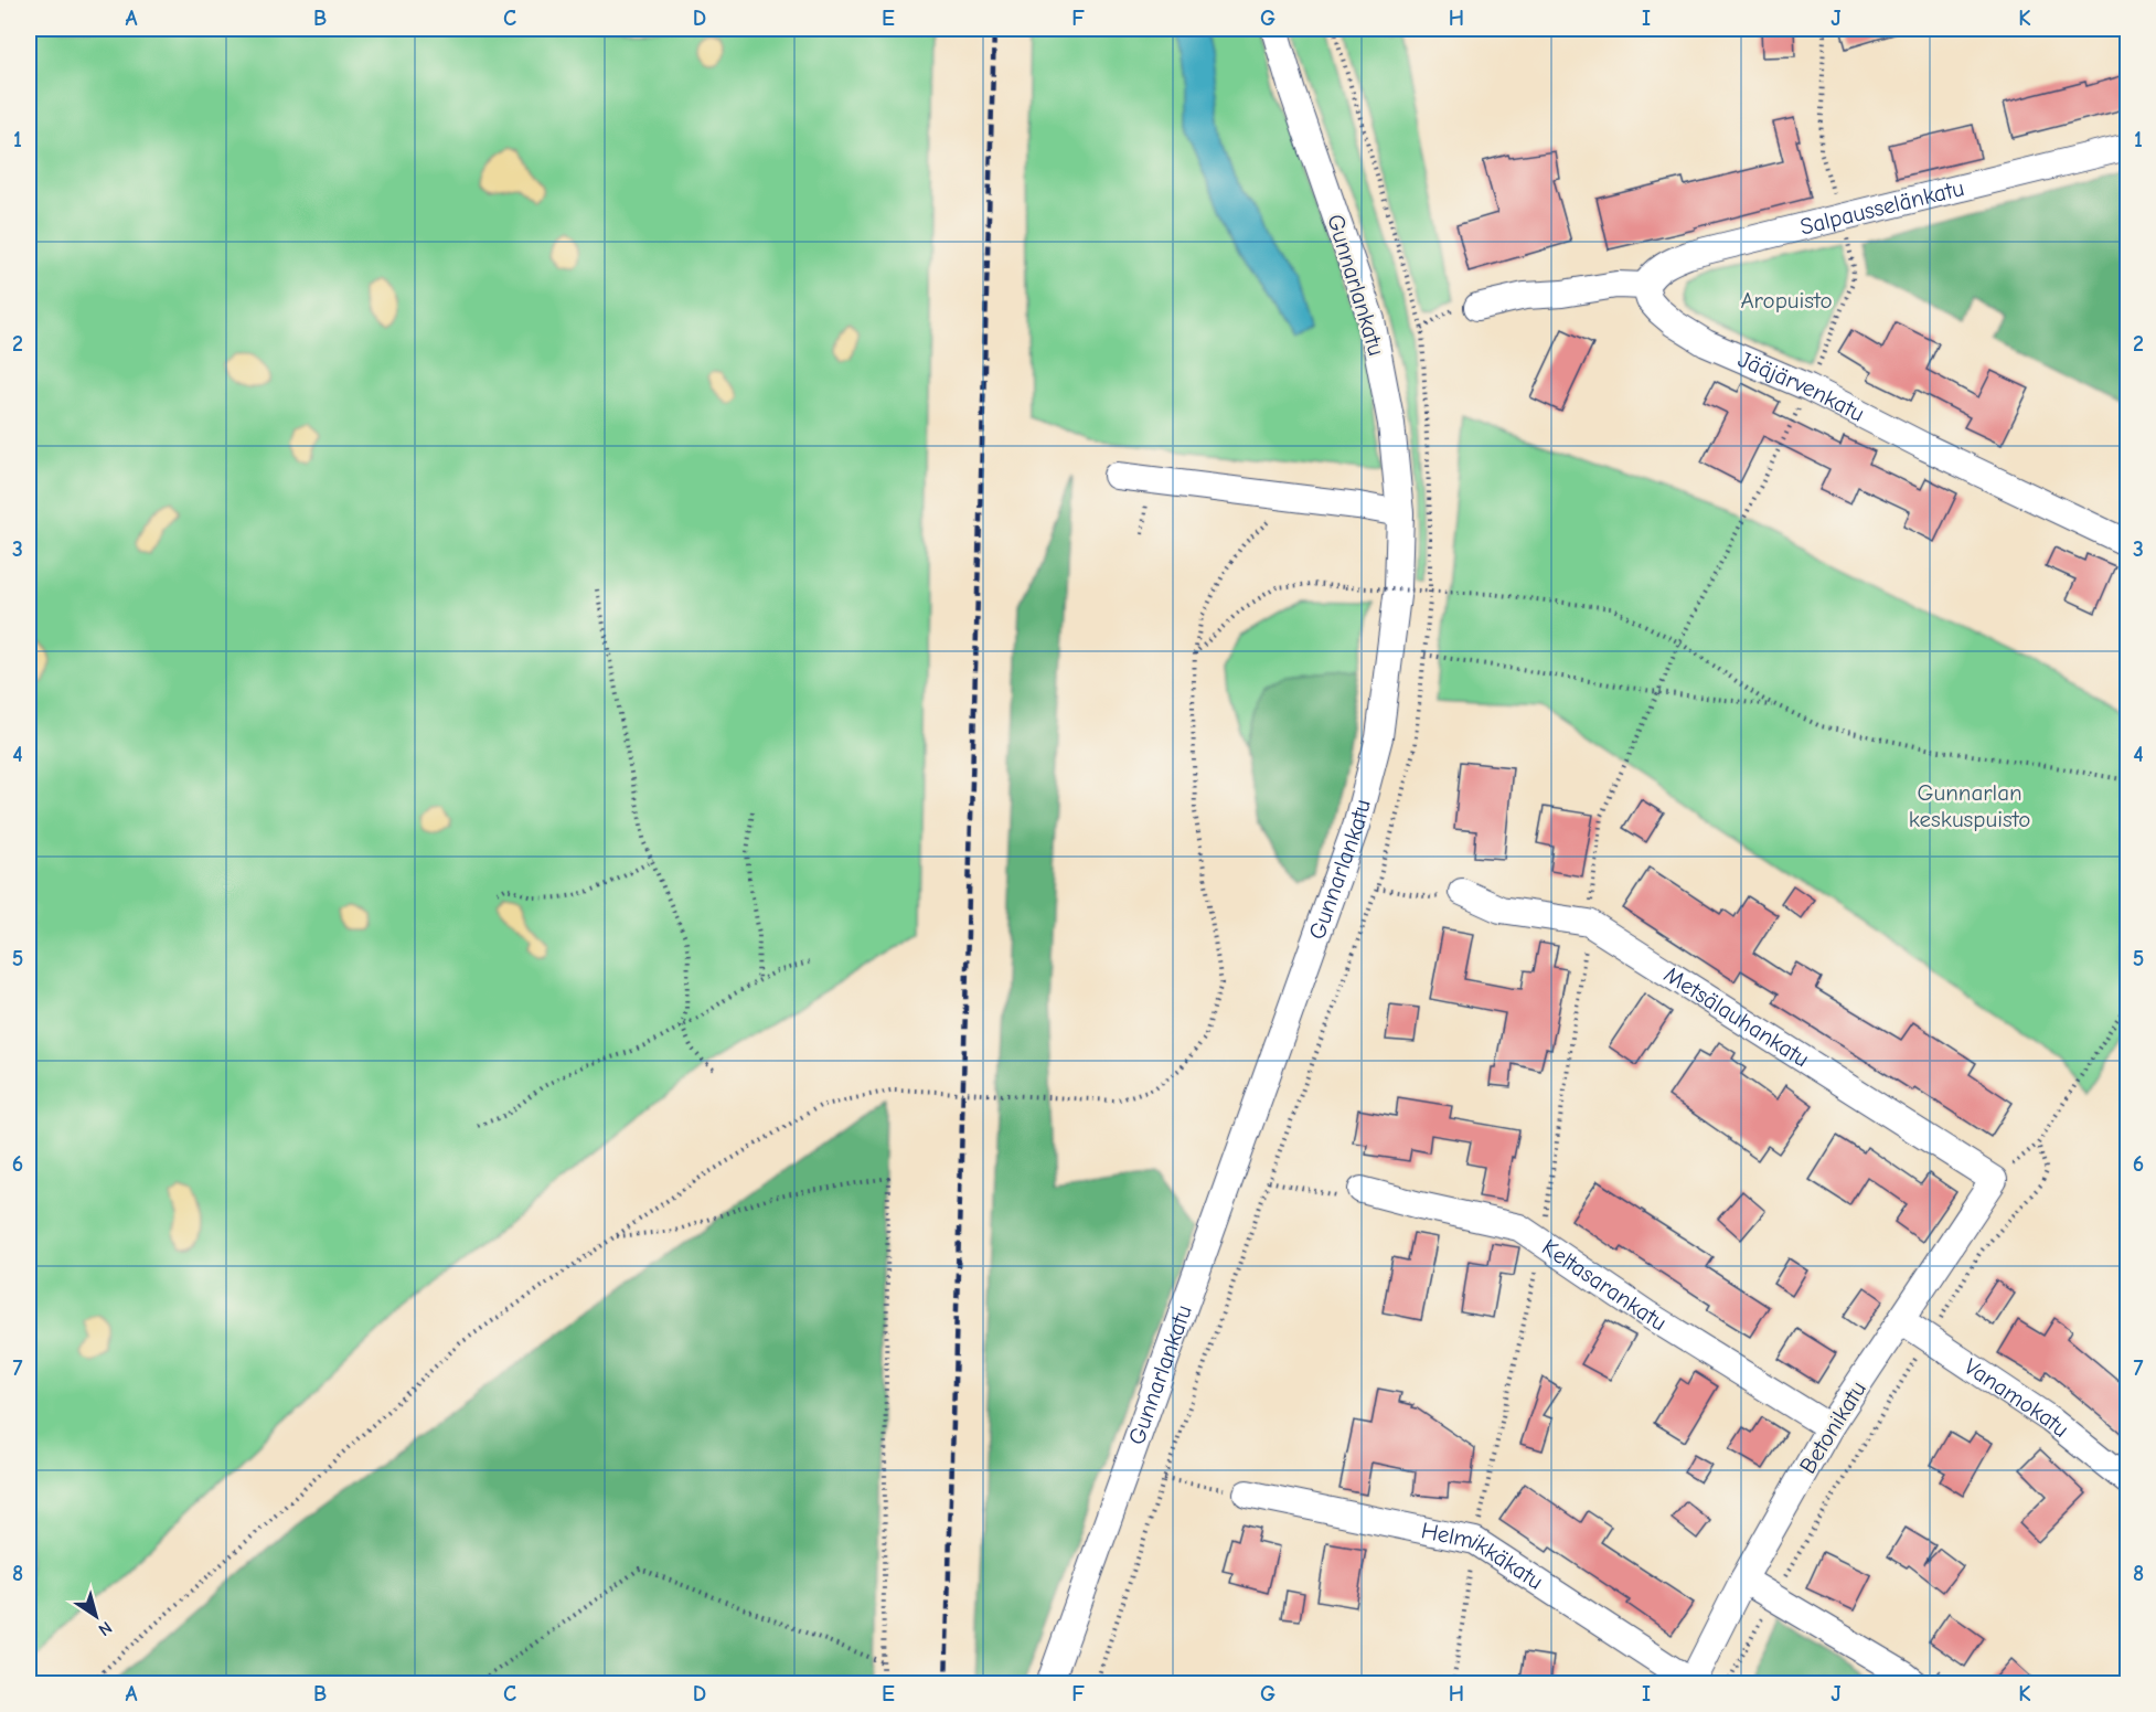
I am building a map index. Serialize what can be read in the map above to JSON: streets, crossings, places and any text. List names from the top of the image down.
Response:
{
  "streets": {
    "street": [
      "Salpausselänkatu",
      "Gunnarlankatu",
      "Jääjärvenkatu",
      "Metsälauhankatu",
      "Keltasarankatu",
      "Vanamokatu",
      "Betonikatu",
      "Helmikkäkatu"
    ]
  },
  "crossings": [
    ["Salpausselänkatu", "Jääjärvenkatu"],
    ["Metsälauhankatu", "Betonikatu"],
    ["Keltasarankatu", "Betonikatu"],
    ["Vanamokatu", "Betonikatu"],
    ["Betonikatu", "Helmikkäkatu"]
  ],
  "parks": ["Aropuisto", "Gunnarlan keskuspuisto"],
  "north": "bottom right",
  "grid": {
    "columns": [
      "A",
      "B",
      "C",
      "D",
      "E",
      "F",
      "G",
      "H",
      "I",
      "J",
      "K"
    ],
    "rows": [
      "1",
      "2",
      "3",
      "4",
      "5",
      "6",
      "7",
      "8"
    ]
  }
}
